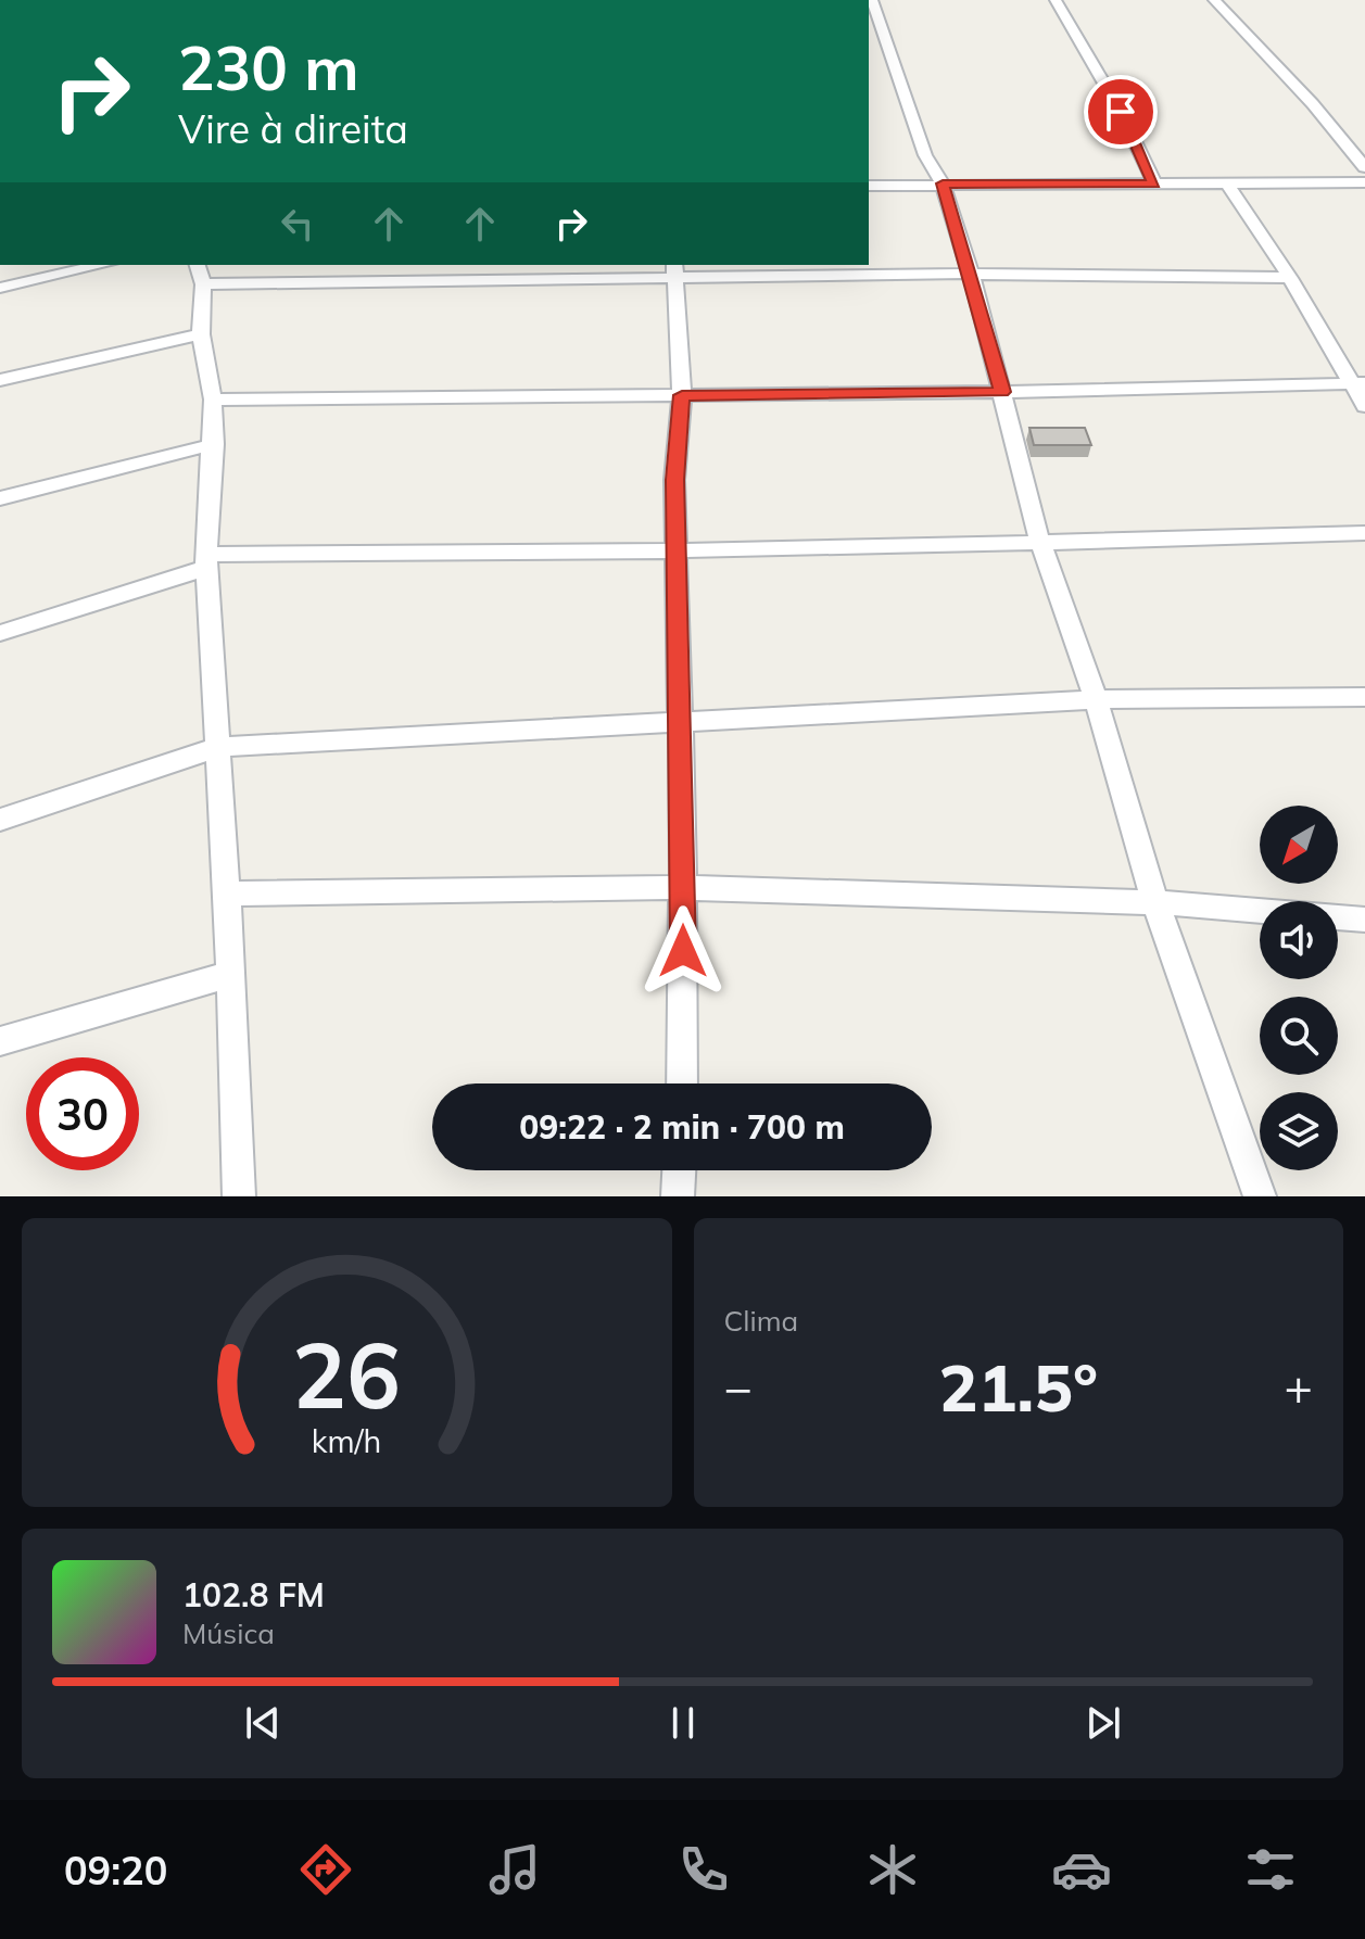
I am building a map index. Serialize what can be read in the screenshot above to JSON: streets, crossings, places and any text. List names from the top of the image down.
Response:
{
  "north": "bottom left",
  "page": {
    "turn": ["230 m", "Vire à direita"],
    "limit": "30",
    "trip": "09:22 · 2 min · 700 m",
    "tile": "Clima",
    "heat": ["−", "21.5°", "+"],
    "song": ["102.8 FM", "Música"],
    "tabs": "09:20",
    "gauge": ["26", "km/h"]
  }
}
